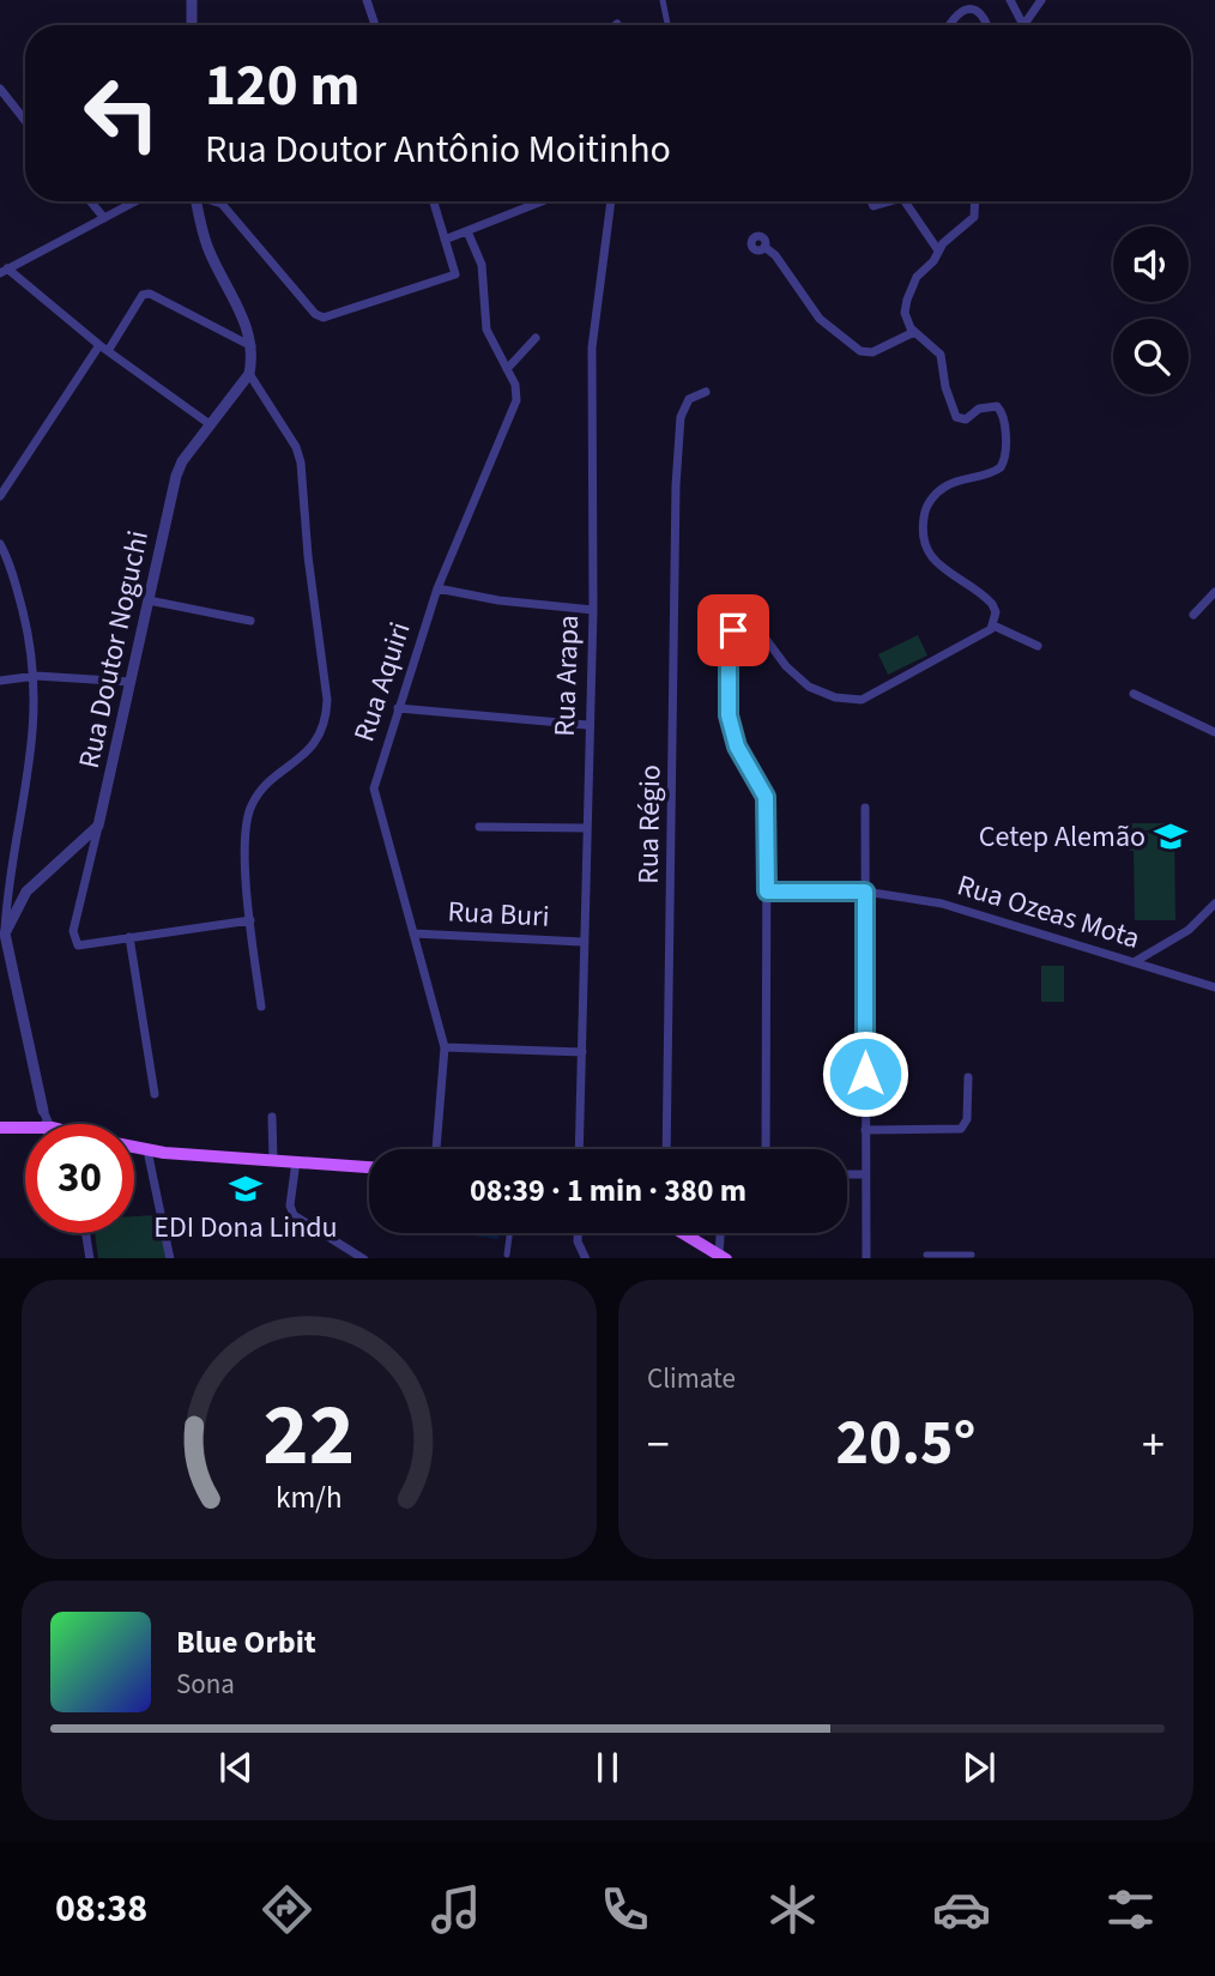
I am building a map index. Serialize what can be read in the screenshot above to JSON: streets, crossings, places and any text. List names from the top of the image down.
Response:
{
  "streets": {
    "street": [
      "Rua Doutor Noguchi",
      "Rua Arapa",
      "Rua Aquiri",
      "Rua Régio",
      "Rua Ozeas Mota",
      "Rua Buri"
    ]
  },
  "crossings": [
    ["Rua Arapa", "Rua Buri"],
    ["Rua Aquiri", "Rua Buri"]
  ],
  "places": {
    "school or university": ["Cetep Alemão", "EDI Dona Lindu"]
  },
  "page": {
    "turn": ["120 m", "Rua Doutor Antônio Moitinho"],
    "limit": "30",
    "trip": "08:39 · 1 min · 380 m",
    "tile": "Climate",
    "heat": ["−", "20.5°", "+"],
    "song": ["Blue Orbit", "Sona"],
    "tabs": "08:38",
    "gauge": ["22", "km/h"]
  }
}
